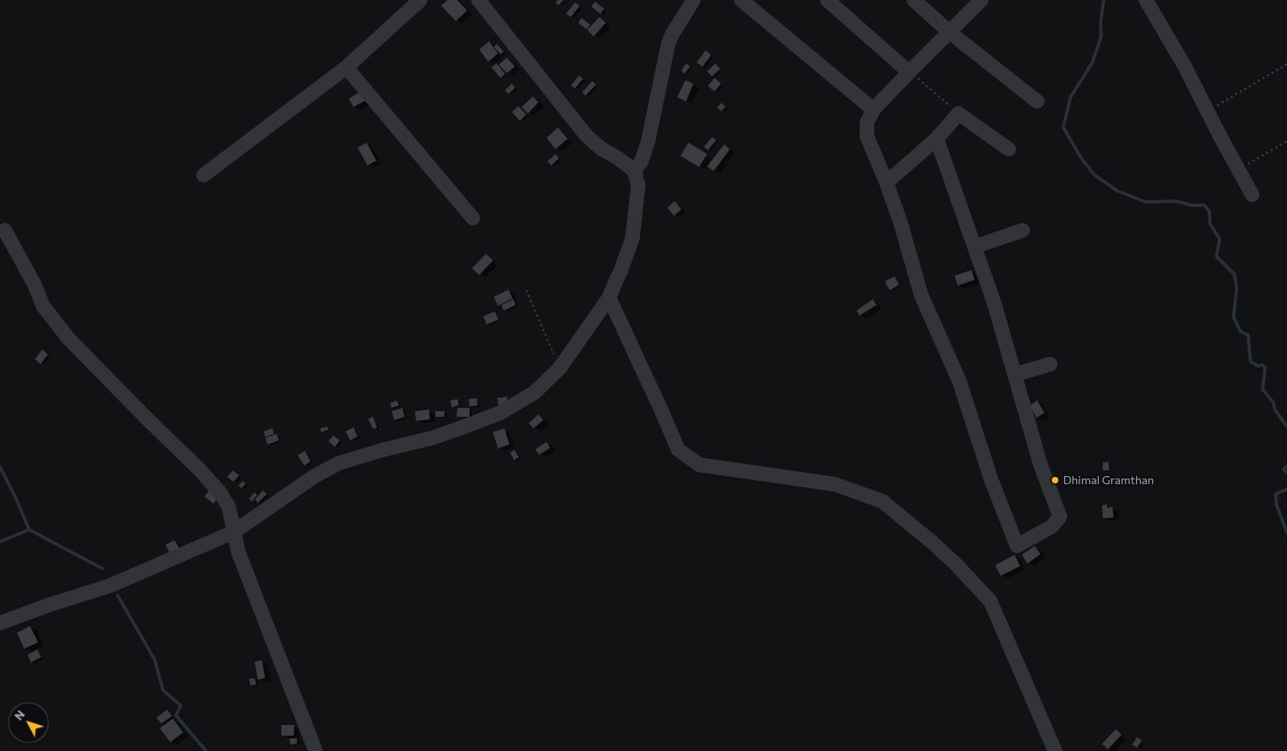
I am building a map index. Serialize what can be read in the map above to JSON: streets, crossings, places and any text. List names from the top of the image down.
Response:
{
  "places": ["Dhimal Gramthan"],
  "north": "top left"
}
